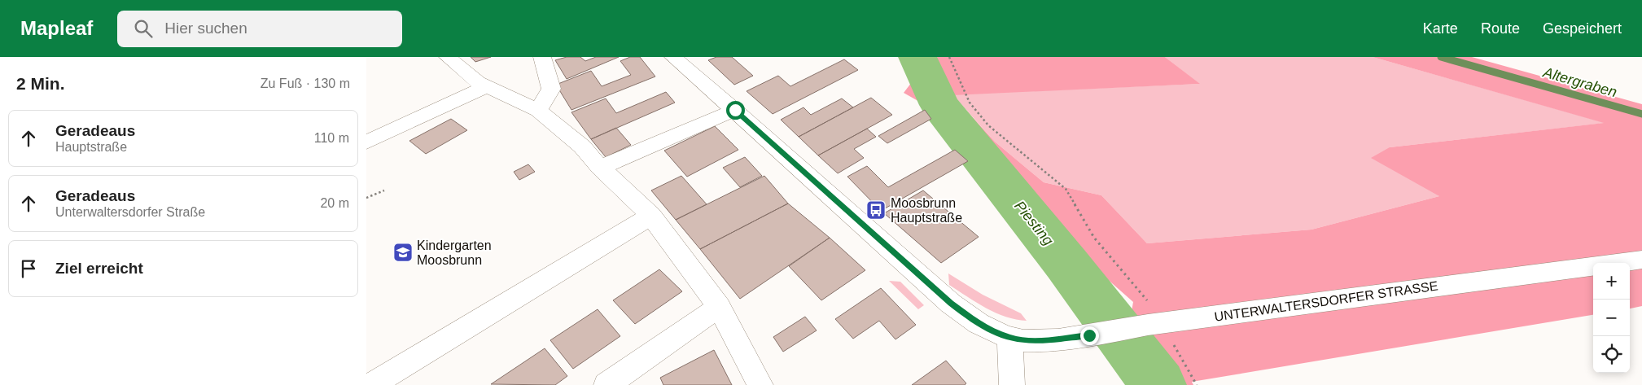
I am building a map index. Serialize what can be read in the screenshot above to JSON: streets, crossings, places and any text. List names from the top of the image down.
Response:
{
  "streets": {
    "street": ["UNTERWALTERSDORFER STRASSE"]
  },
  "water": ["Altergraben", "Piesting"],
  "places": {
    "bus stop": ["Moosbrunn Hauptstraße"],
    "school or university": ["Kindergarten Moosbrunn"]
  },
  "page": {
    "header": "Mapleaf",
    "search": "Hier suchen",
    "nav": ["Karte", "Route", "Gespeichert"],
    "heading": ["2 Min.", "Zu Fuß · 130 m"],
    "list": [
      ["Geradeaus", "Hauptstraße", "110 m"],
      ["Geradeaus", "Unterwaltersdorfer Straße", "20 m"],
      "Ziel erreicht"
    ],
    "map_buttons": ["+", "−"]
  }
}
